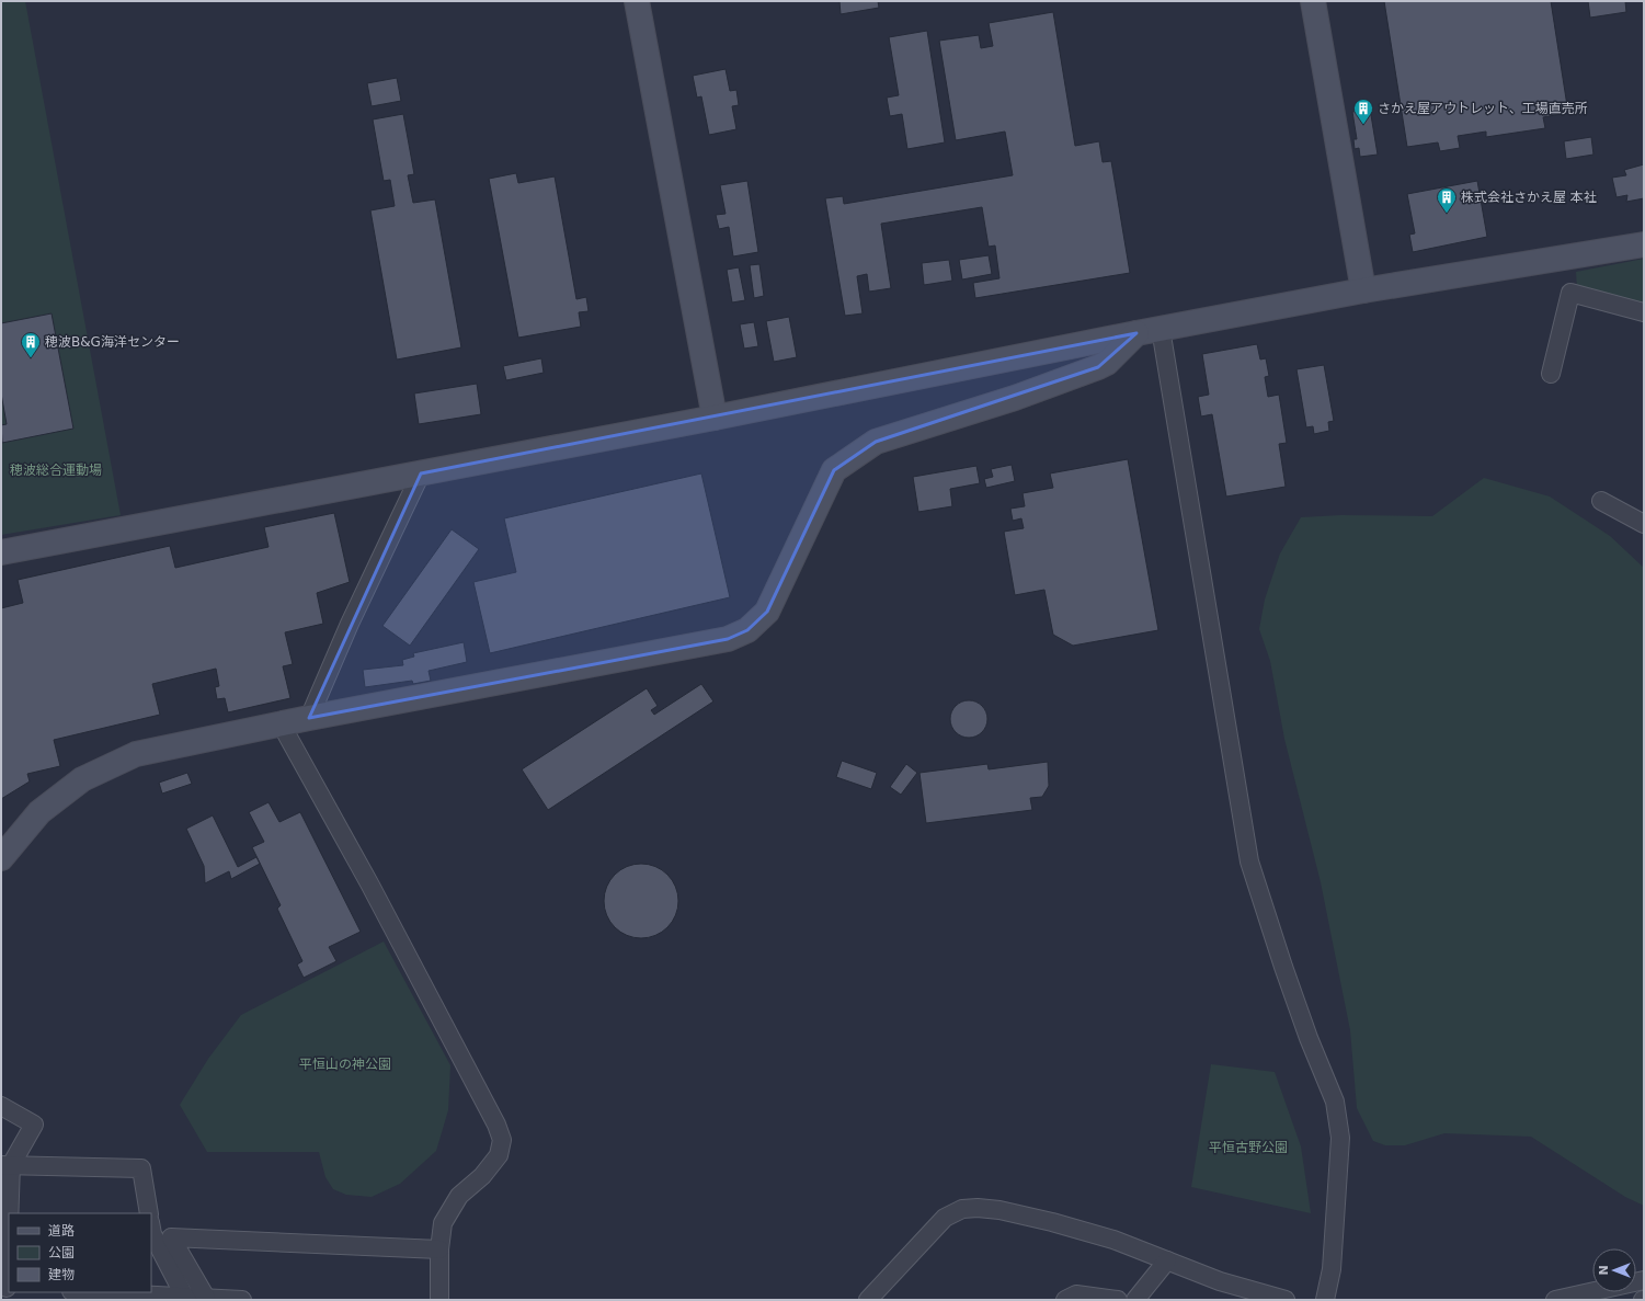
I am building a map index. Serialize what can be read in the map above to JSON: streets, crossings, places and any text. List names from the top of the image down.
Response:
{
  "parks": ["穂波総合運動場", "平恒山の神公園", "平恒古野公園"],
  "places": {
    "building": ["さかえ屋アウトレット、工場直売所", "株式会社さかえ屋 本社", "穂波B&G海洋センター"]
  },
  "legend": ["道路", "公園", "建物"],
  "north": "left"
}
